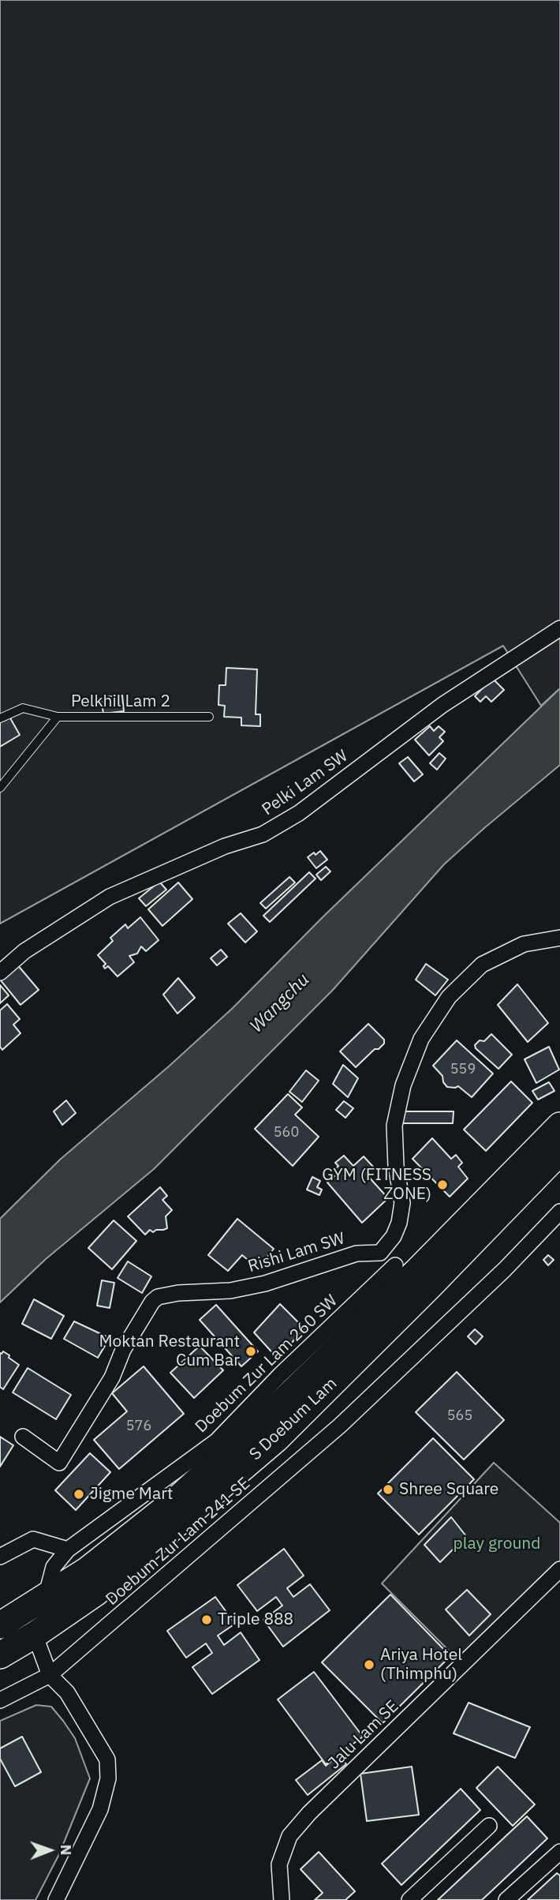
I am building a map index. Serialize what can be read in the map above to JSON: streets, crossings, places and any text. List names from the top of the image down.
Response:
{
  "streets": {
    "highway": ["S Doebum Lam"],
    "street": [
      "Pelki Lam SW",
      "Rishi Lam SW",
      "Doebum Zur Lam 260 SW",
      "Doebum Zur Lam 241 SE",
      "Jalu Lam SE"
    ],
    "lane": ["Pelkhil Lam 2"]
  },
  "crossings": [
    ["Doebum Zur Lam 260 SW", "S Doebum Lam"]
  ],
  "water": ["Wangchu"],
  "parks": ["play ground"],
  "places": [
    "GYM (FITNESS ZONE)",
    "Moktan Restaurant Cum Bar",
    "Shree Square",
    "Jigme Mart",
    "Triple 888",
    "Ariya Hotel (Thimphu)"
  ],
  "house_numbers": [
    "559",
    "560",
    "565",
    "576"
  ],
  "north": "right"
}
